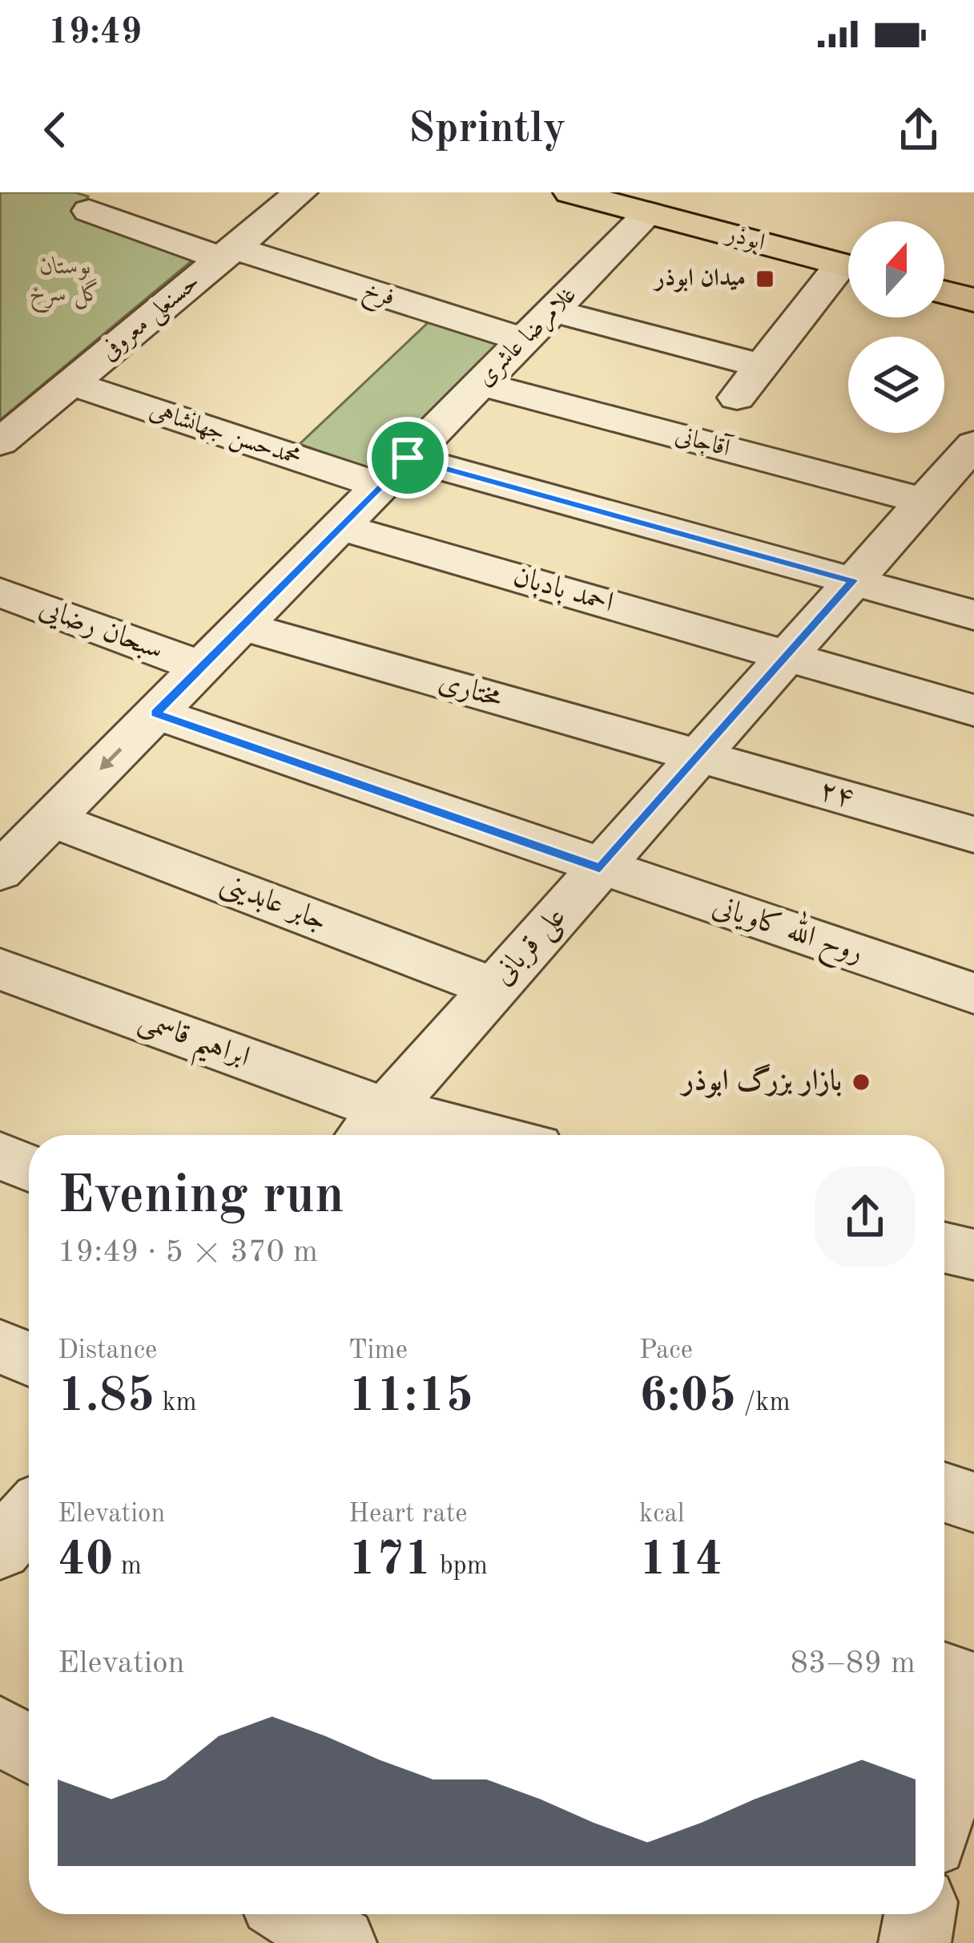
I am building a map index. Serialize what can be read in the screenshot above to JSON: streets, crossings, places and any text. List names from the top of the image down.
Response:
{
  "streets": {
    "main road": ["ابوذر"],
    "street": [
      "فرخ",
      "حسنعلی معروفی",
      "غلامرضا عاشری",
      "محمدحسن جهانشاهی",
      "آقاجانی",
      "احمد بادبان",
      "سبحان رضایی",
      "مختاری",
      "۲۴",
      "جابر عابدینی",
      "روح الله کاویانی",
      "علی قربانی",
      "ابراهیم قاسمی"
    ]
  },
  "crossings": [
    ["ابوذر", "غلامرضا عاشری"],
    ["فرخ", "حسنعلی معروفی"],
    ["فرخ", "غلامرضا عاشری"],
    ["حسنعلی معروفی", "محمدحسن جهانشاهی"],
    ["غلامرضا عاشری", "محمدحسن جهانشاهی"],
    ["غلامرضا عاشری", "آقاجانی"],
    ["غلامرضا عاشری", "احمد بادبان"],
    ["غلامرضا عاشری", "سبحان رضایی"],
    ["غلامرضا عاشری", "مختاری"],
    ["غلامرضا عاشری", "جابر عابدینی"],
    ["غلامرضا عاشری", "روح الله کاویانی"],
    ["محمدحسن جهانشاهی", "علی قربانی"],
    ["آقاجانی", "علی قربانی"],
    ["احمد بادبان", "علی قربانی"],
    ["مختاری", "۲۴"],
    ["مختاری", "علی قربانی"],
    ["۲۴", "علی قربانی"],
    ["جابر عابدینی", "علی قربانی"],
    ["روح الله کاویانی", "علی قربانی"],
    ["علی قربانی", "ابراهیم قاسمی"]
  ],
  "parks": ["بوستان گل سرخ"],
  "places": {
    "transit": ["میدان ابوذر"],
    "other": ["بازار بزرگ ابوذر"]
  },
  "north": "top",
  "page": {
    "status": "19:49",
    "header": "Sprintly",
    "heading": ["Evening run", "19:49 · 5 × 370 m"],
    "stats": [
      ["Distance", "1.85 km"],
      ["Time", "11:15"],
      ["Pace", "6:05 /km"],
      ["Elevation", "40 m"],
      ["Heart rate", "171 bpm"],
      ["kcal", "114"]
    ],
    "chart": ["Elevation", "83–89 m"]
  }
}
